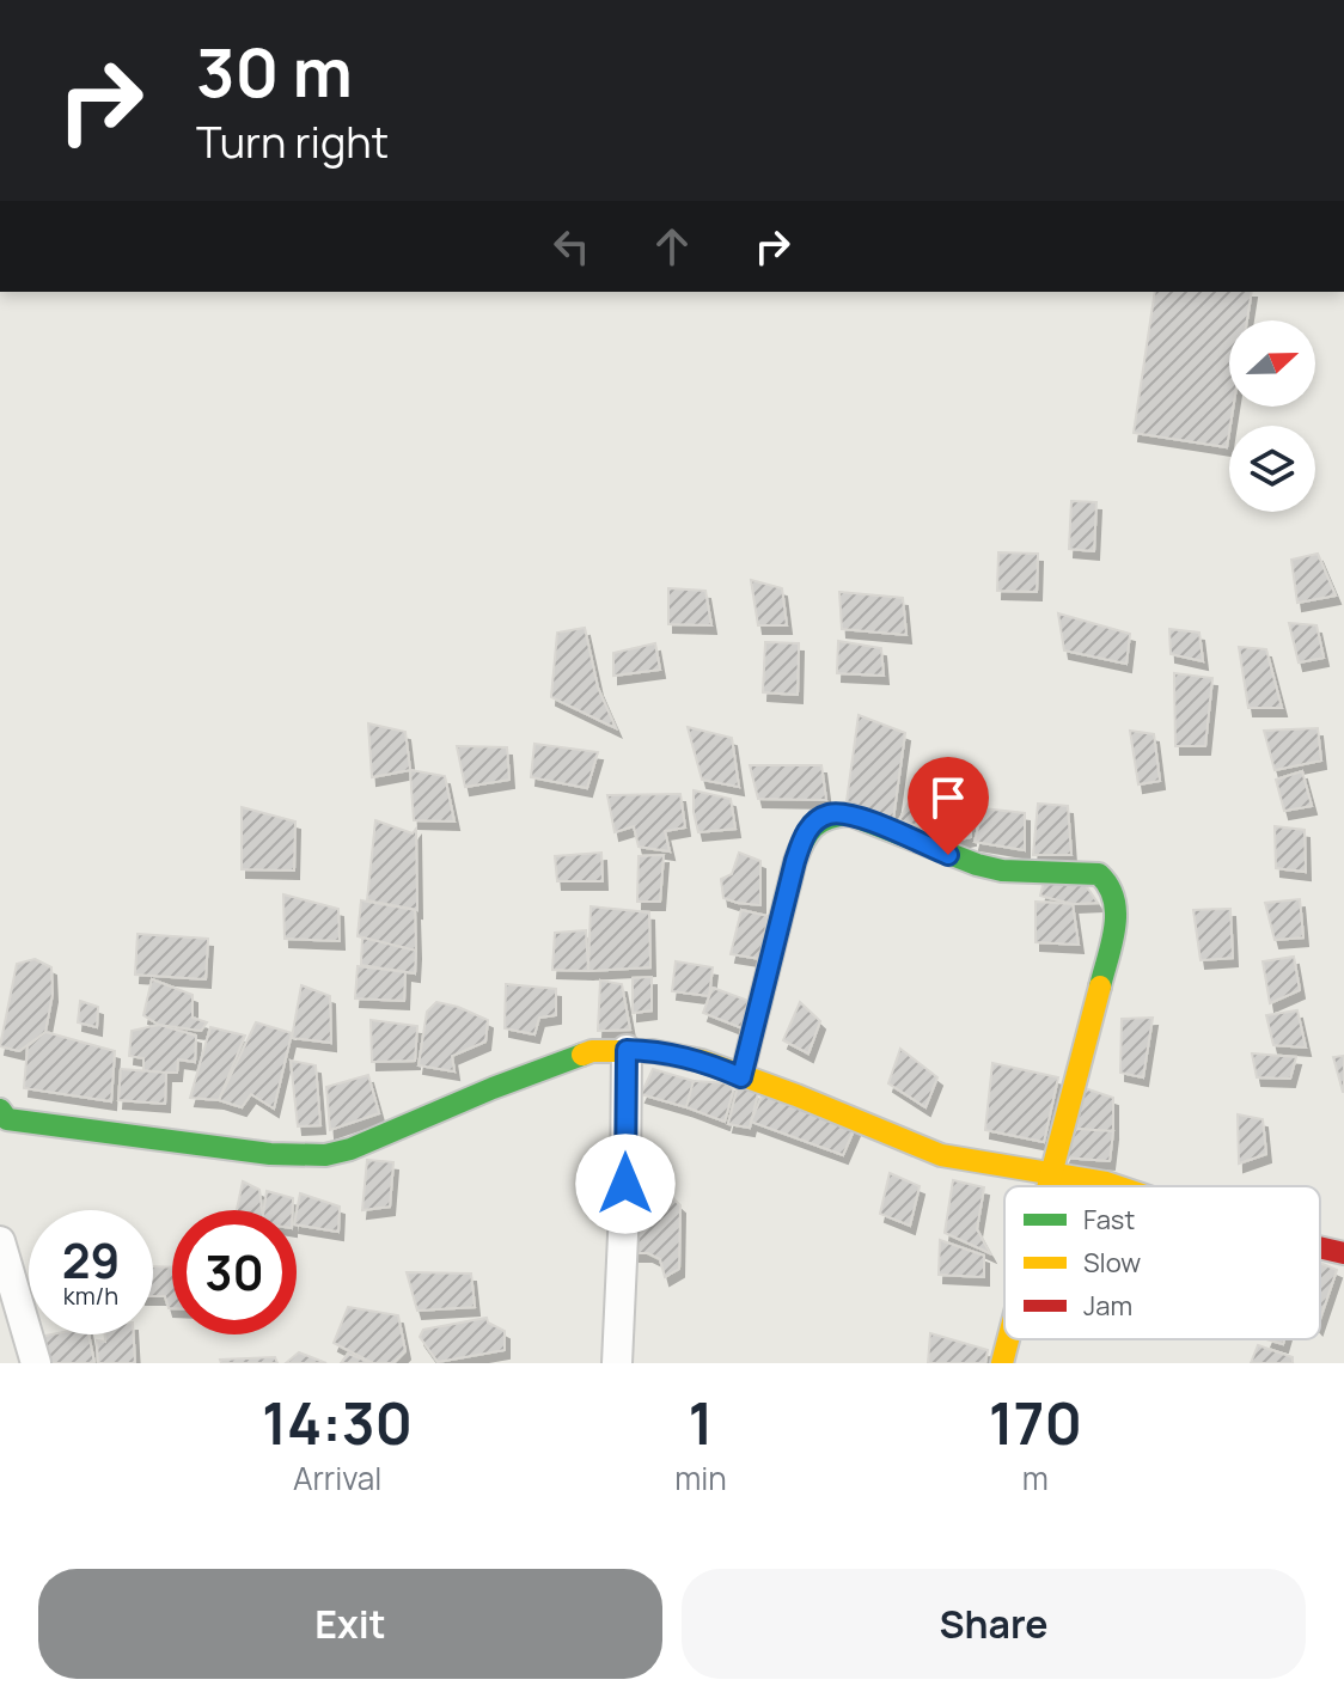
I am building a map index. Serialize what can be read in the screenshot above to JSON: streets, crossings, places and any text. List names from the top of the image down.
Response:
{
  "legend": ["Fast", "Slow", "Jam"],
  "north": "right",
  "page": {
    "turn": ["30 m", "Turn right"],
    "speed": "29 km/h",
    "limit": "30",
    "eta": [
      "14:30",
      "Arrival",
      "1",
      "min",
      "170",
      "m"
    ],
    "buttons": ["Exit", "Share"]
  }
}
